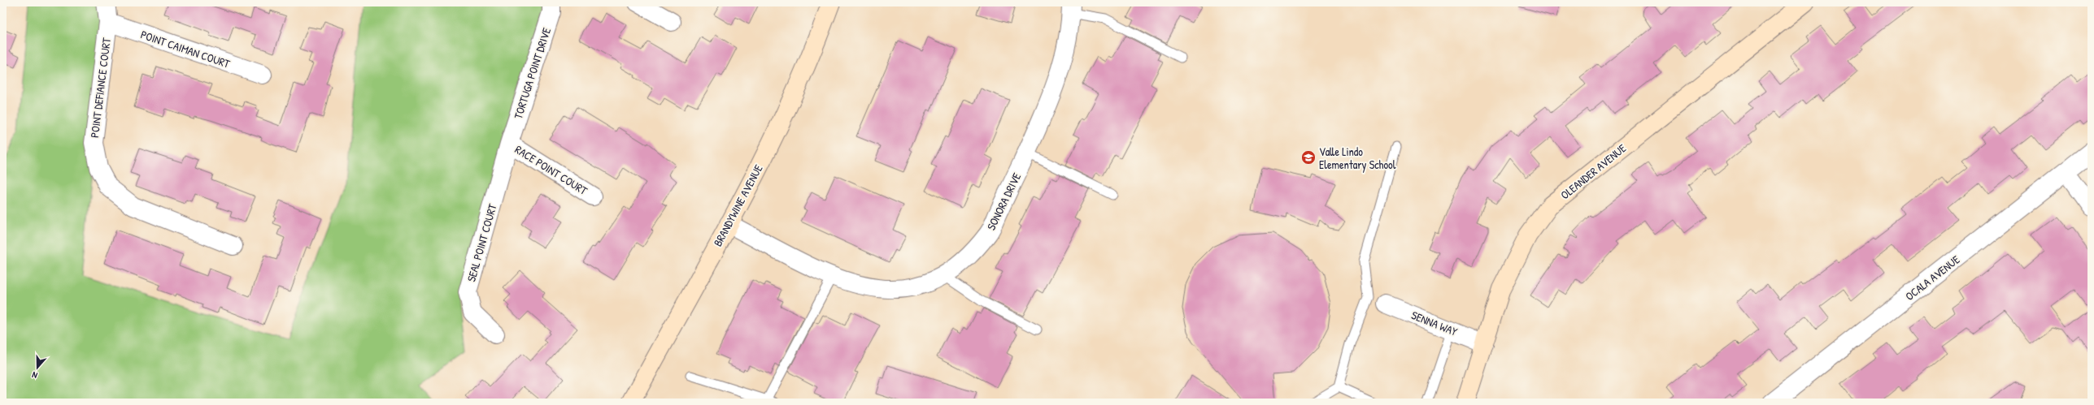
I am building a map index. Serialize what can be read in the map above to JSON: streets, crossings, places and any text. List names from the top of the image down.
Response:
{
  "streets": {
    "street": [
      "POINT CAIMAN COURT",
      "TORTUGA POINT DRIVE",
      "POINT DEFIANCE COURT",
      "RACE POINT COURT",
      "OLEANDER AVENUE",
      "SONORA DRIVE",
      "BRANDYWINE AVENUE",
      "SEAL POINT COURT",
      "OCALA AVENUE",
      "SENNA WAY"
    ]
  },
  "crossings": [
    ["POINT CAIMAN COURT", "POINT DEFIANCE COURT"],
    ["TORTUGA POINT DRIVE", "RACE POINT COURT"],
    ["TORTUGA POINT DRIVE", "SEAL POINT COURT"],
    ["RACE POINT COURT", "SEAL POINT COURT"],
    ["OLEANDER AVENUE", "SENNA WAY"],
    ["SONORA DRIVE", "BRANDYWINE AVENUE"]
  ],
  "places": {
    "school or university": ["Valle Lindo Elementary School"]
  },
  "north": "bottom"
}
